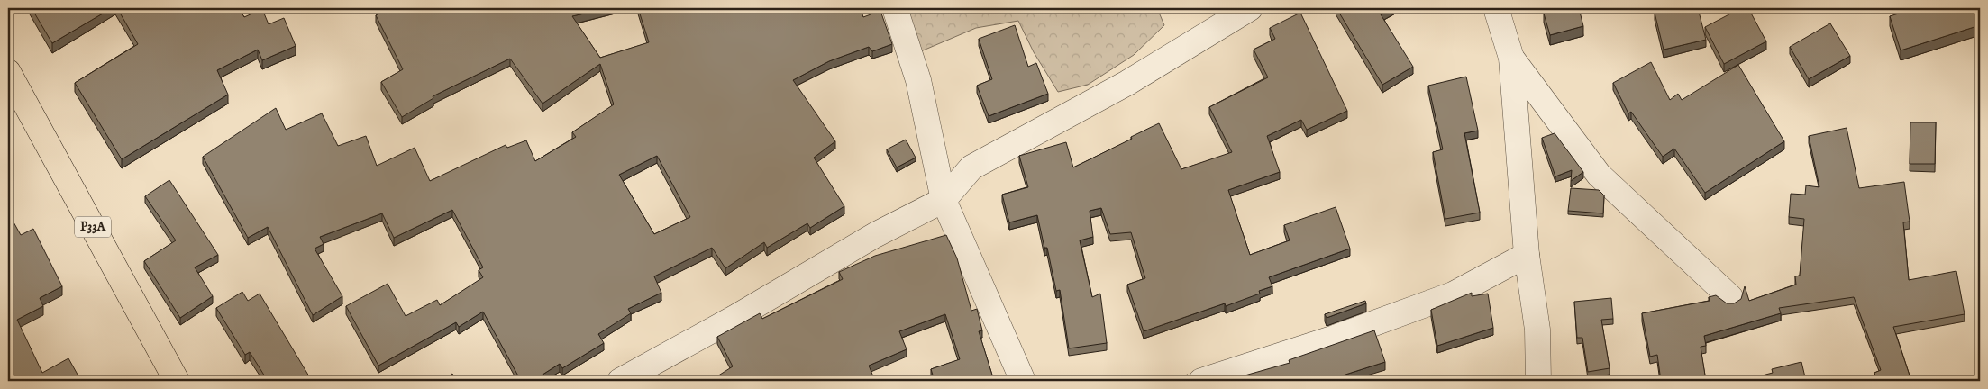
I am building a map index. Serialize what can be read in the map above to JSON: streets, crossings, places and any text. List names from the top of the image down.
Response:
{
  "streets": {
    "main road": ["P33A"]
  }
}
